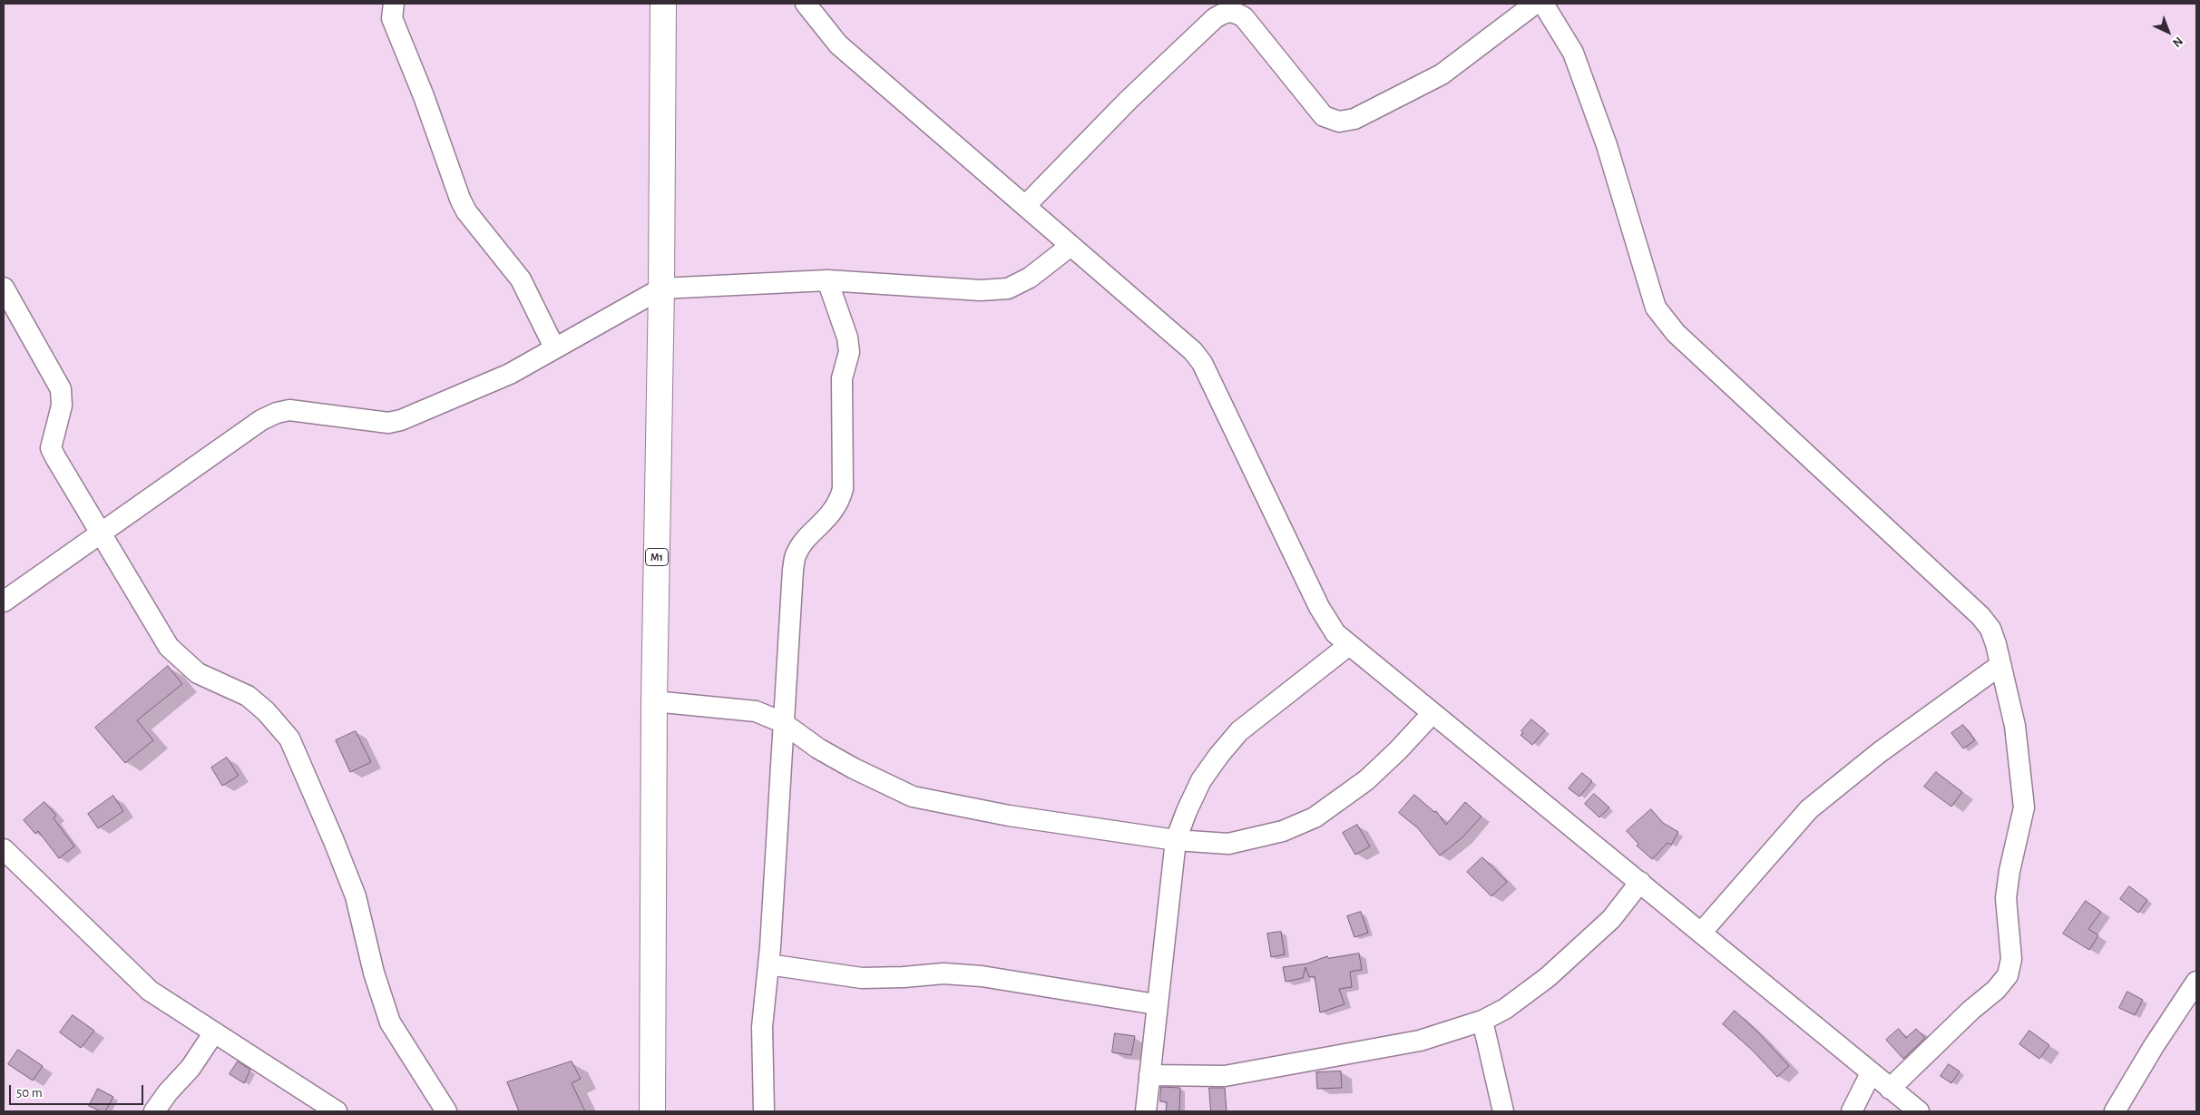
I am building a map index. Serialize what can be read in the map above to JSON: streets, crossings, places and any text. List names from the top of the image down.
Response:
{
  "streets": {
    "highway": ["M1"]
  },
  "scale_bar": "50 m",
  "north": "bottom right"
}
